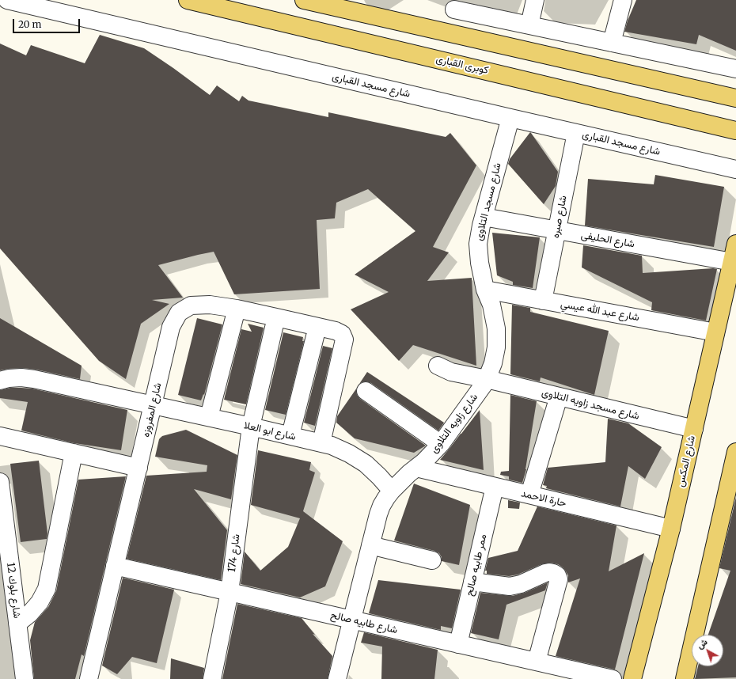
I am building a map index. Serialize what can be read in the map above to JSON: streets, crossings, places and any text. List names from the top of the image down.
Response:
{
  "streets": {
    "main road": ["كوبرى القبارى", "شارع المكس"],
    "street": [
      "شارع مسجد القبارى",
      "شارع مسجد التلاوى",
      "شارع صبره",
      "شارع الحليفى",
      "شارع عبد الله عيسي",
      "شارع مسجد زاويه التلاوى",
      "شارع المفروزه",
      "شارع زاويه التلاوى",
      "شارع ابو العلا",
      "حارة الاحمد",
      "شارع 174",
      "ممر طابيه صالح",
      "شارع بلوك 12",
      "شارع طابيه صالح"
    ]
  },
  "crossings": [
    ["شارع مسجد القبارى", "شارع مسجد التلاوى"],
    ["شارع مسجد القبارى", "شارع صبره"],
    ["شارع مسجد التلاوى", "شارع الحليفى"],
    ["شارع مسجد التلاوى", "شارع عبد الله عيسي"],
    ["شارع مسجد التلاوى", "شارع مسجد زاويه التلاوى"],
    ["شارع مسجد التلاوى", "شارع زاويه التلاوى"],
    ["شارع صبره", "شارع الحليفى"],
    ["شارع صبره", "شارع عبد الله عيسي"],
    ["شارع الحليفى", "شارع المكس"],
    ["شارع عبد الله عيسي", "شارع المكس"],
    ["شارع مسجد زاويه التلاوى", "شارع زاويه التلاوى"],
    ["شارع مسجد زاويه التلاوى", "شارع المكس"],
    ["شارع المفروزه", "شارع ابو العلا"],
    ["شارع المفروزه", "شارع 174"],
    ["شارع المفروزه", "شارع طابيه صالح"],
    ["شارع زاويه التلاوى", "شارع ابو العلا"],
    ["شارع زاويه التلاوى", "حارة الاحمد"],
    ["شارع ابو العلا", "شارع 174"],
    ["شارع المكس", "حارة الاحمد"],
    ["حارة الاحمد", "ممر طابيه صالح"],
    ["شارع 174", "شارع طابيه صالح"],
    ["ممر طابيه صالح", "شارع طابيه صالح"]
  ],
  "scale_bar": "20 m",
  "north": "top left"
}
